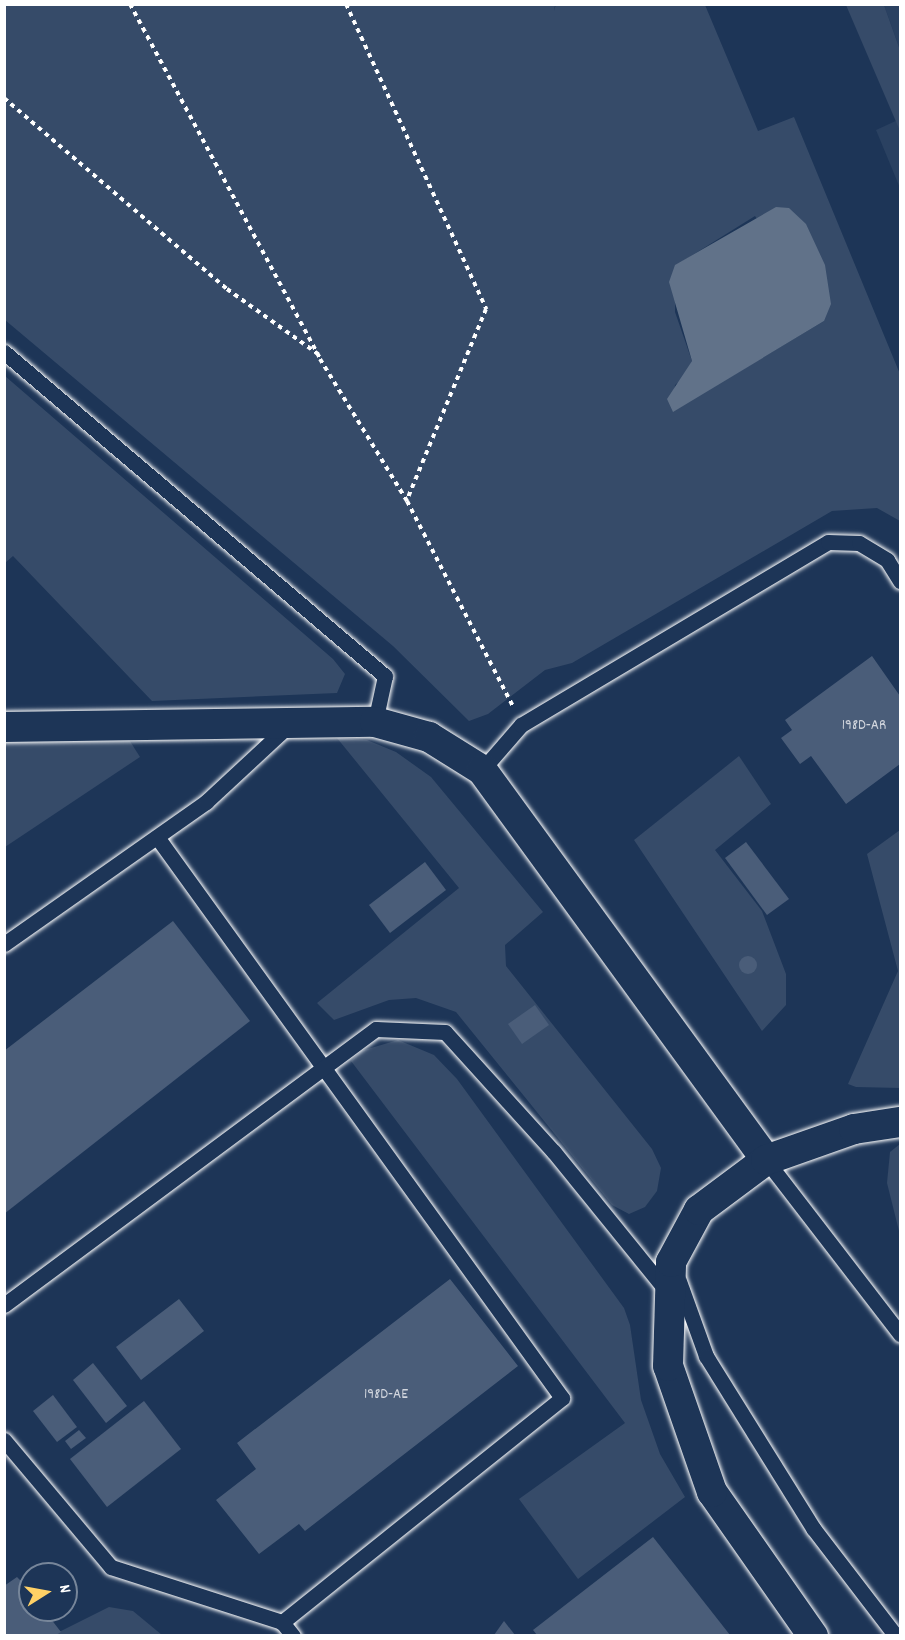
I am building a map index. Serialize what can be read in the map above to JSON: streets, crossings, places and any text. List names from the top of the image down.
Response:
{
  "house_numbers": ["198D-AR", "198D-AE"],
  "north": "right"
}
